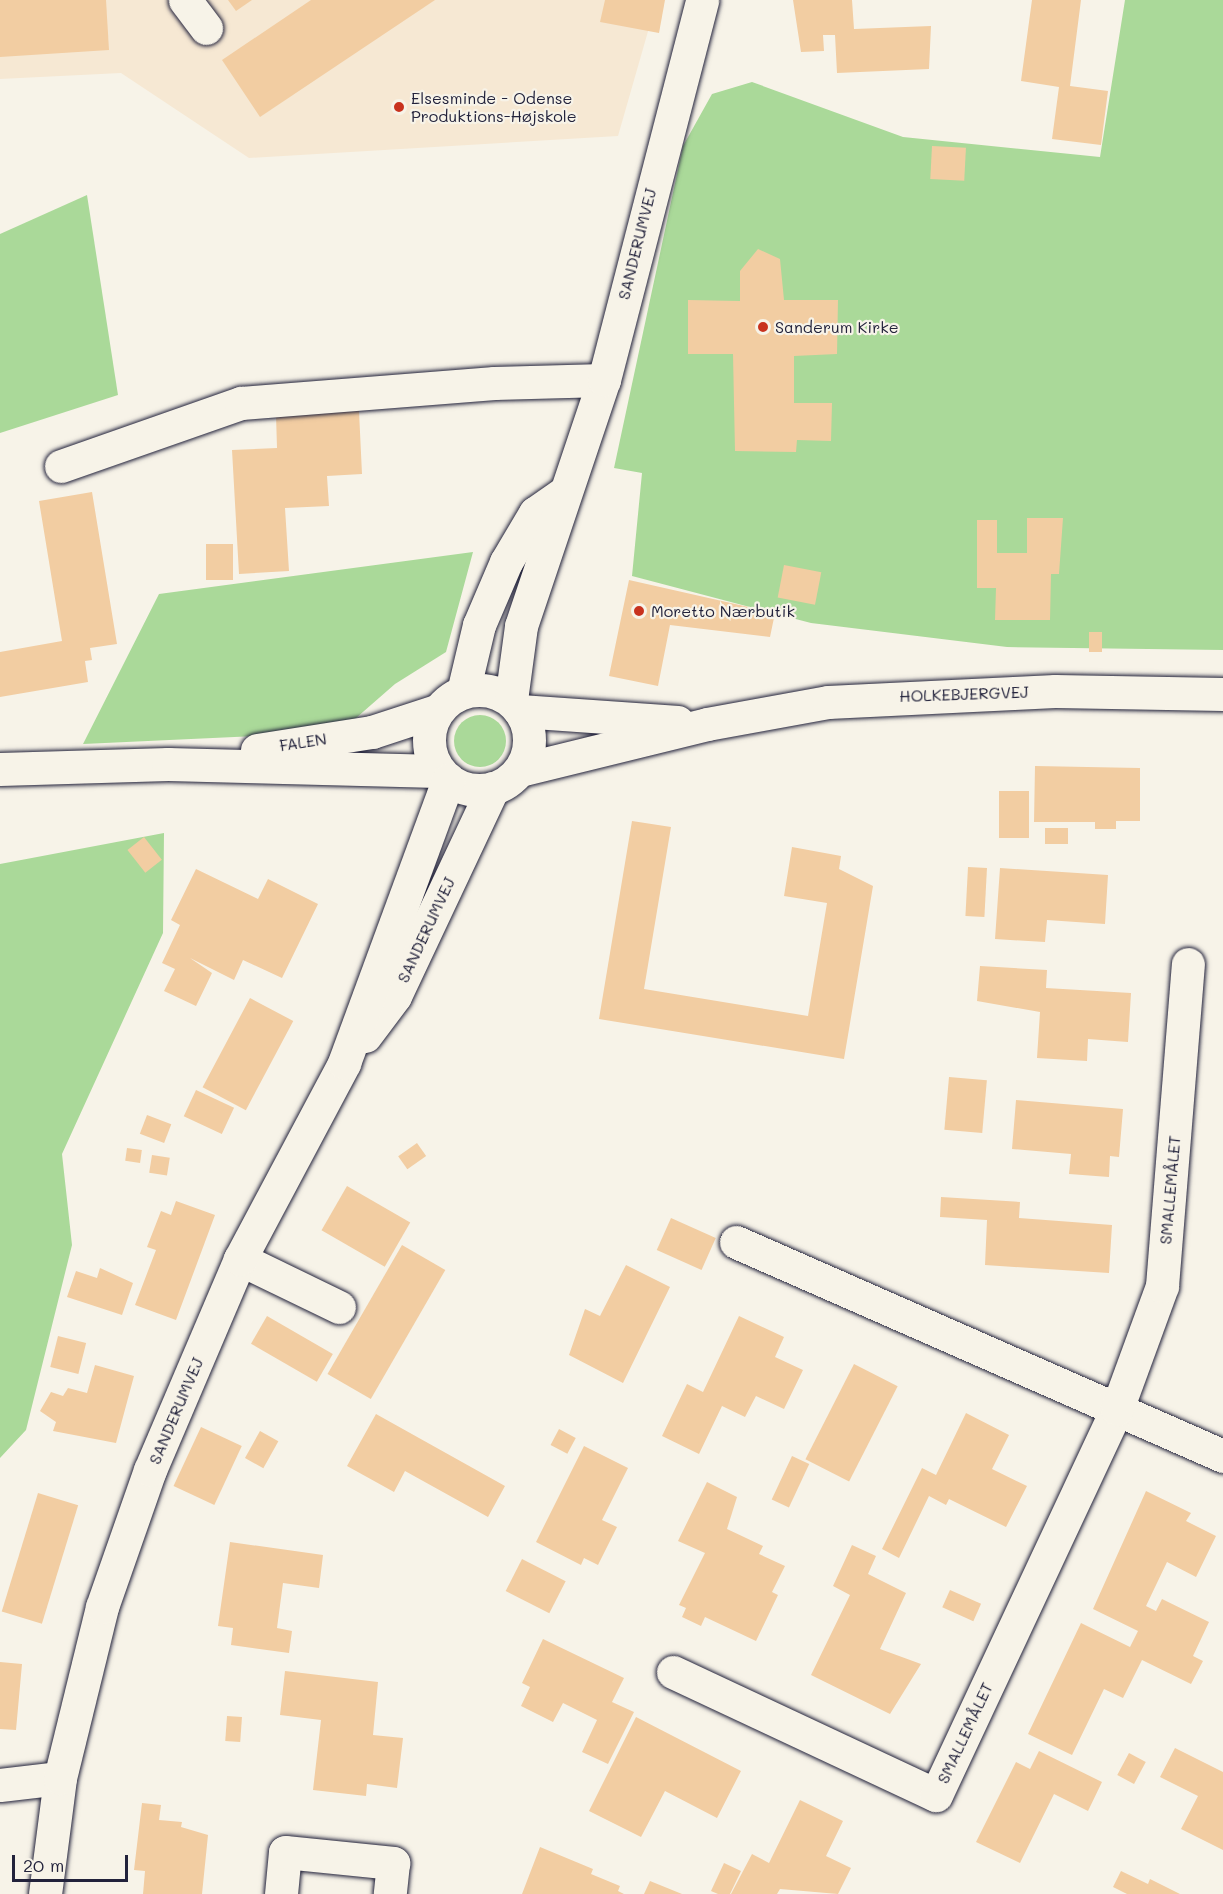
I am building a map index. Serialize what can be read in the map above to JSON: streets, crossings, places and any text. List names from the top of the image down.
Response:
{
  "streets": {
    "street": [
      "SANDERUMVEJ",
      "HOLKEBJERGVEJ",
      "FALEN",
      "SMALLEMÅLET"
    ]
  },
  "crossings": [
    ["SANDERUMVEJ", "HOLKEBJERGVEJ"],
    ["SANDERUMVEJ", "FALEN"],
    ["HOLKEBJERGVEJ", "FALEN"]
  ],
  "places": ["Elsesminde - Odense Produktions-Højskole", "Sanderum Kirke", "Moretto Nærbutik"],
  "scale_bar": "20 m"
}
